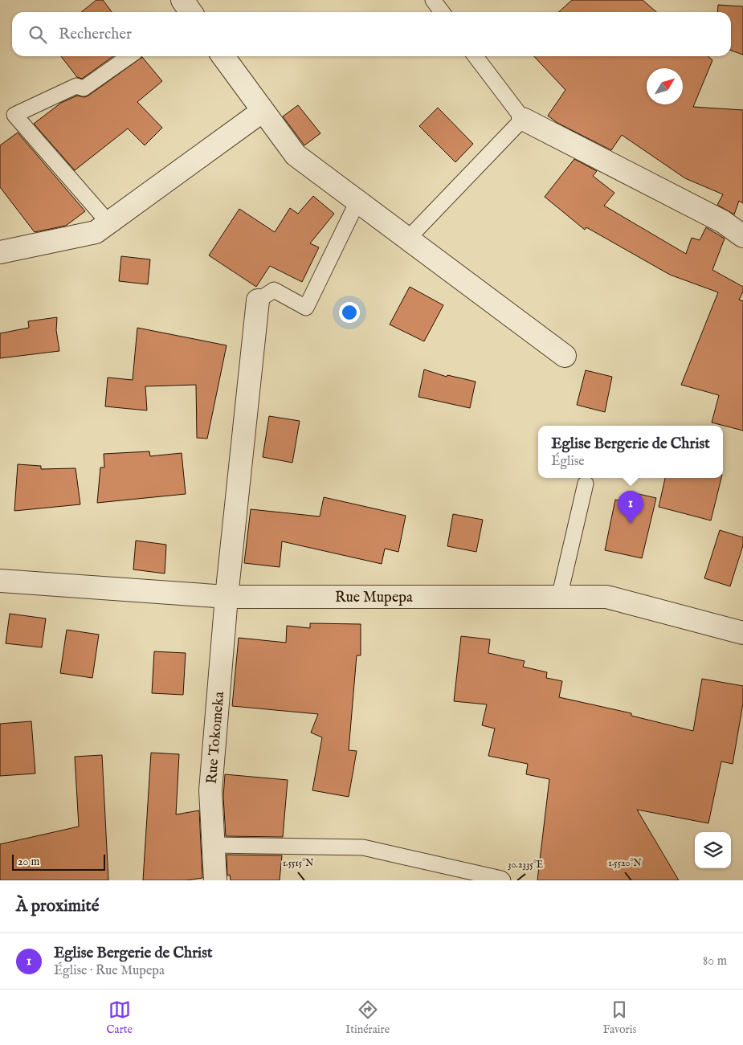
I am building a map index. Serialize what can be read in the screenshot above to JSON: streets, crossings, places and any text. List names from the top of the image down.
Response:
{
  "streets": {
    "street": ["Rue Mupepa", "Rue Tokomeka"]
  },
  "crossings": [
    ["Rue Mupepa", "Rue Tokomeka"]
  ],
  "scale_bar": "20 m",
  "north": "top right",
  "page": {
    "search": "Rechercher",
    "popup": ["Eglise Bergerie de Christ", "Église"],
    "pins": "1",
    "scale": "20 m",
    "heading": "À proximité",
    "list": [
      {
        "mark": "1",
        "name": "Eglise Bergerie de Christ",
        "note": "Église · Rue Mupepa",
        "value": "80 m"
      }
    ],
    "nav": ["Carte", "Itinéraire", "Favoris"]
  },
  "coordinates": ["1.5515°N", "1.5520°N", "30.2335°E"]
}
